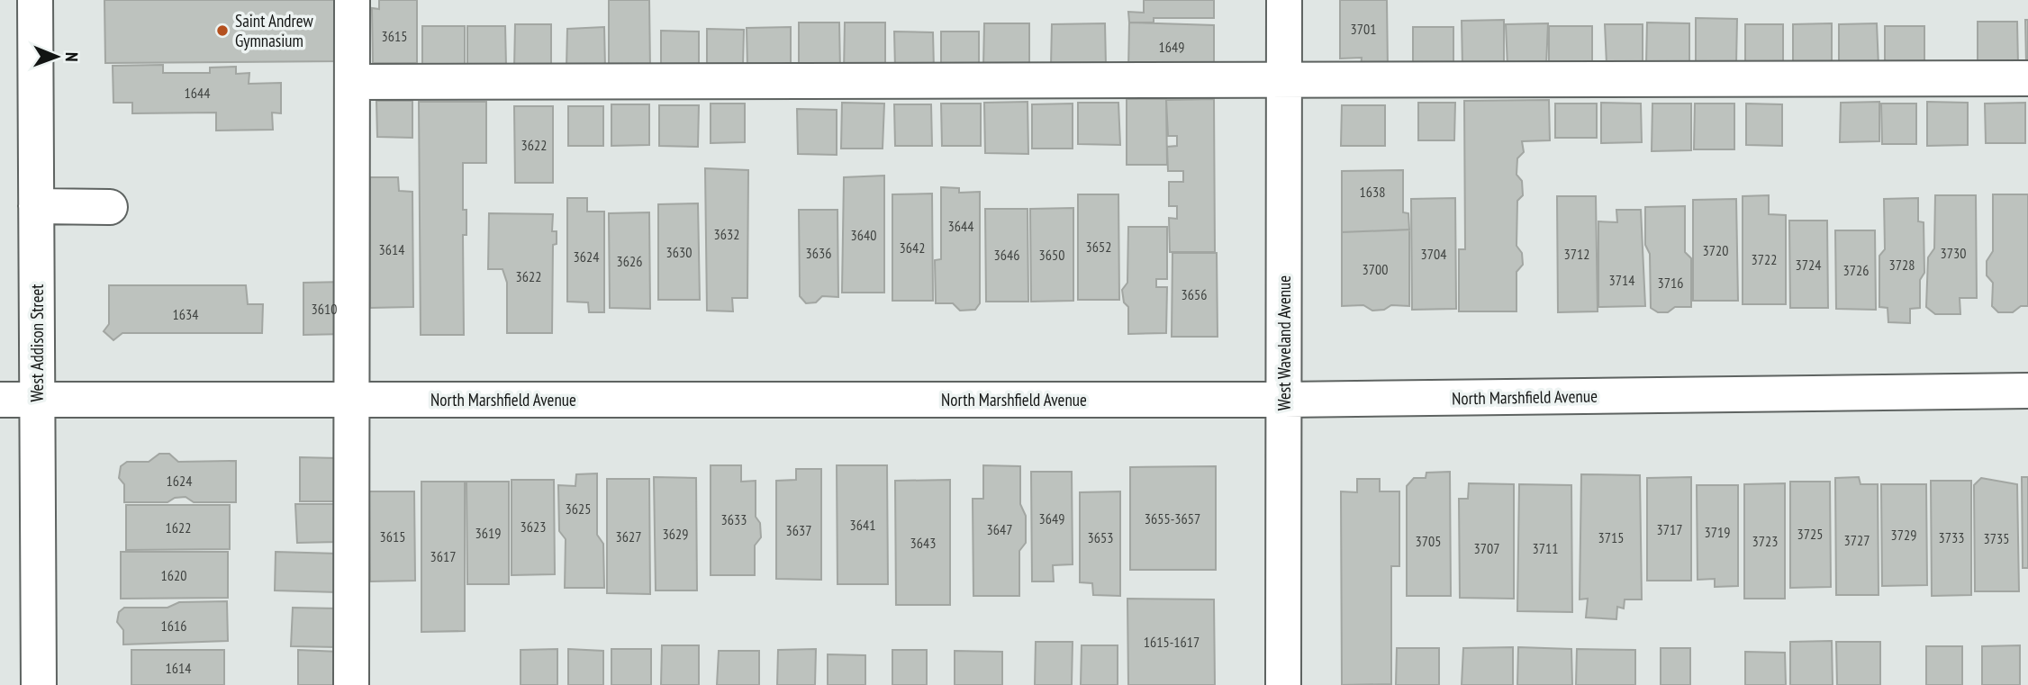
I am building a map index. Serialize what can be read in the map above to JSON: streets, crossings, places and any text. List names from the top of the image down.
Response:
{
  "streets": {
    "street": ["West Addison Street", "West Waveland Avenue", "North Marshfield Avenue"]
  },
  "crossings": [
    ["West Addison Street", "North Marshfield Avenue"],
    ["West Waveland Avenue", "North Marshfield Avenue"]
  ],
  "places": ["Saint Andrew Gymnasium"],
  "house_numbers": [
    "3701",
    "3615",
    "1649",
    "1644",
    "3622",
    "1638",
    "3644",
    "3632",
    "3640",
    "3652",
    "3642",
    "3614",
    "3720",
    "3630",
    "3636",
    "3730",
    "3704",
    "3712",
    "3646",
    "3650",
    "3624",
    "3722",
    "3626",
    "3724",
    "3728",
    "3700",
    "3726",
    "3622",
    "3714",
    "3716",
    "3656",
    "3610",
    "1634",
    "1624",
    "3625",
    "3649",
    "3655-3657",
    "3633",
    "3641",
    "3623",
    "1622",
    "3647",
    "3717",
    "3637",
    "3719",
    "3619",
    "3629",
    "3725",
    "3729",
    "3615",
    "3627",
    "3653",
    "3715",
    "3733",
    "3735",
    "3727",
    "3705",
    "3723",
    "3643",
    "3707",
    "3711",
    "3617",
    "1620",
    "1616",
    "1615-1617",
    "1614"
  ],
  "north": "right"
}
